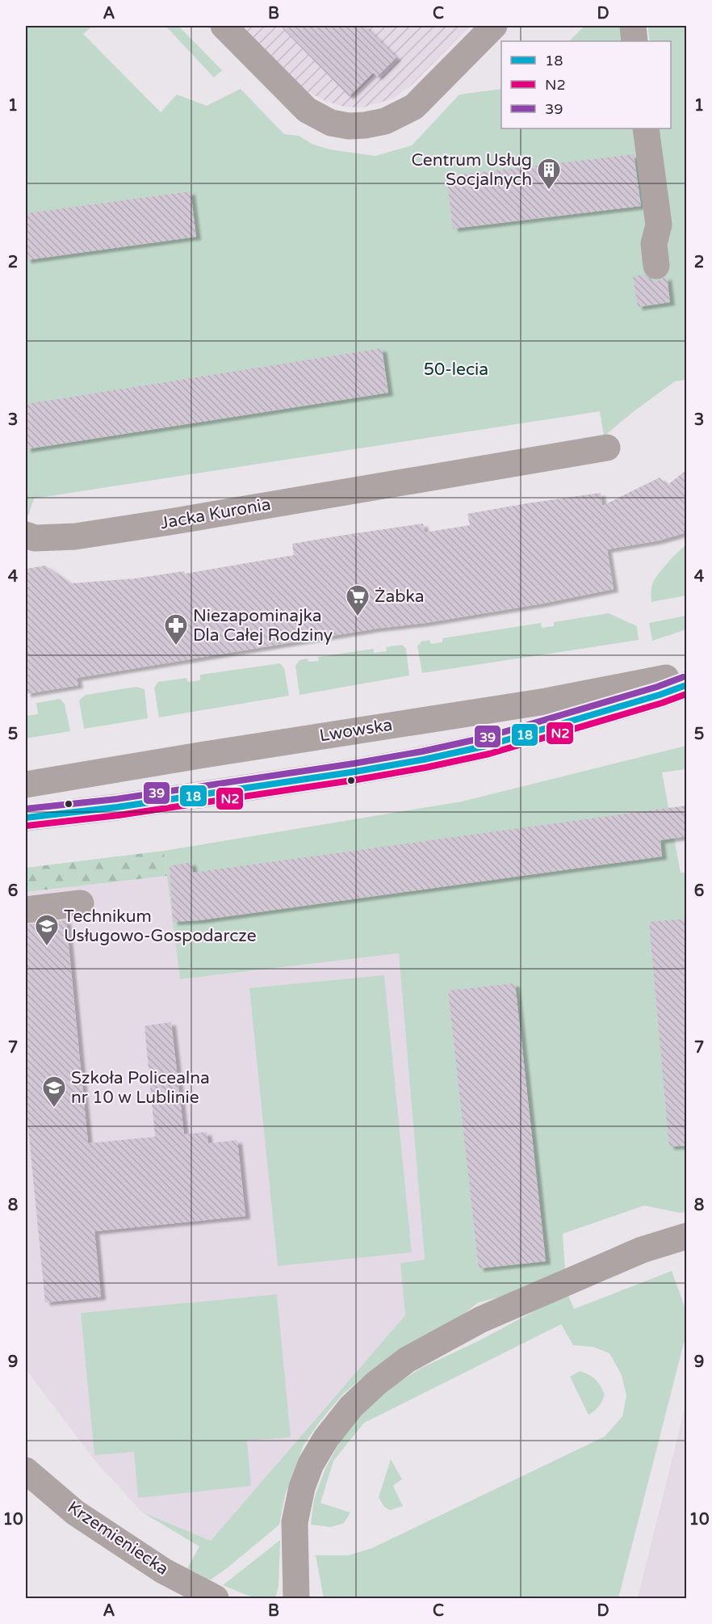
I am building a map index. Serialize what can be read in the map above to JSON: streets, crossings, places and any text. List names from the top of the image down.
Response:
{
  "streets": {
    "street": ["Jacka Kuronia", "Lwowska", "Krzemieniecka"]
  },
  "parks": ["50-lecia"],
  "places": {
    "building": ["Centrum Usług Socjalnych"],
    "supermarket": ["Żabka"],
    "pharmacy": ["Niezapominajka Dla Całej Rodziny"],
    "school or university": ["Technikum Usługowo-Gospodarcze", "Szkoła Policealna nr 10 w Lublinie"]
  },
  "lines": ["transit line 39", "transit line 18", "transit line N2"],
  "legend": ["18", "N2", "39"],
  "grid": {
    "columns": [
      "A",
      "B",
      "C",
      "D"
    ],
    "rows": [
      "1",
      "2",
      "3",
      "4",
      "5",
      "6",
      "7",
      "8",
      "9",
      "10"
    ]
  }
}
